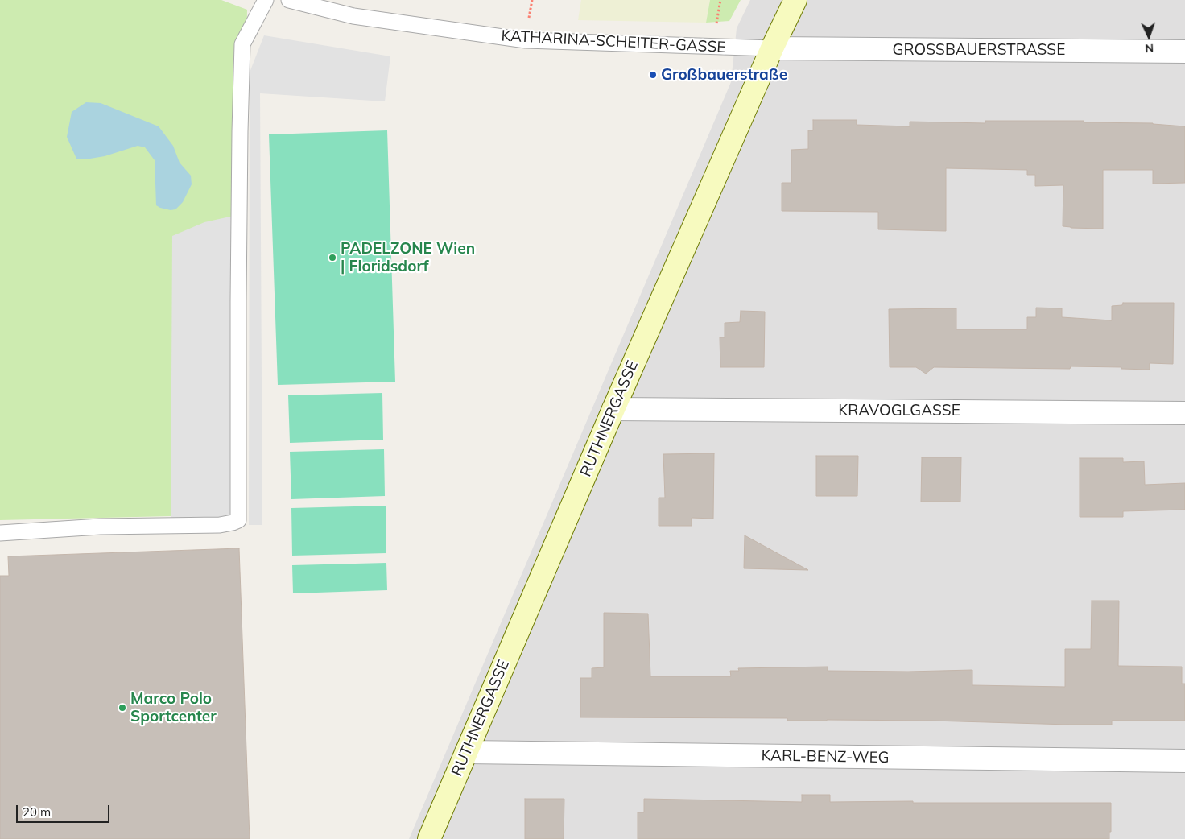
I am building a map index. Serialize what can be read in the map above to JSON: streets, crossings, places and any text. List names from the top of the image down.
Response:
{
  "streets": {
    "street": [
      "GROSSBAUERSTRASSE",
      "KRAVOGLGASSE",
      "RUTHNERGASSE",
      "KARL-BENZ-WEG"
    ],
    "lane": ["KATHARINA-SCHEITER-GASSE"]
  },
  "crossings": [
    ["KATHARINA-SCHEITER-GASSE", "GROSSBAUERSTRASSE"],
    ["KATHARINA-SCHEITER-GASSE", "RUTHNERGASSE"],
    ["GROSSBAUERSTRASSE", "RUTHNERGASSE"],
    ["KRAVOGLGASSE", "RUTHNERGASSE"],
    ["RUTHNERGASSE", "KARL-BENZ-WEG"]
  ],
  "places": ["Großbauerstraße", "PADELZONE Wien | Floridsdorf", "Marco Polo Sportcenter"],
  "scale_bar": "20 m",
  "north": "bottom"
}
